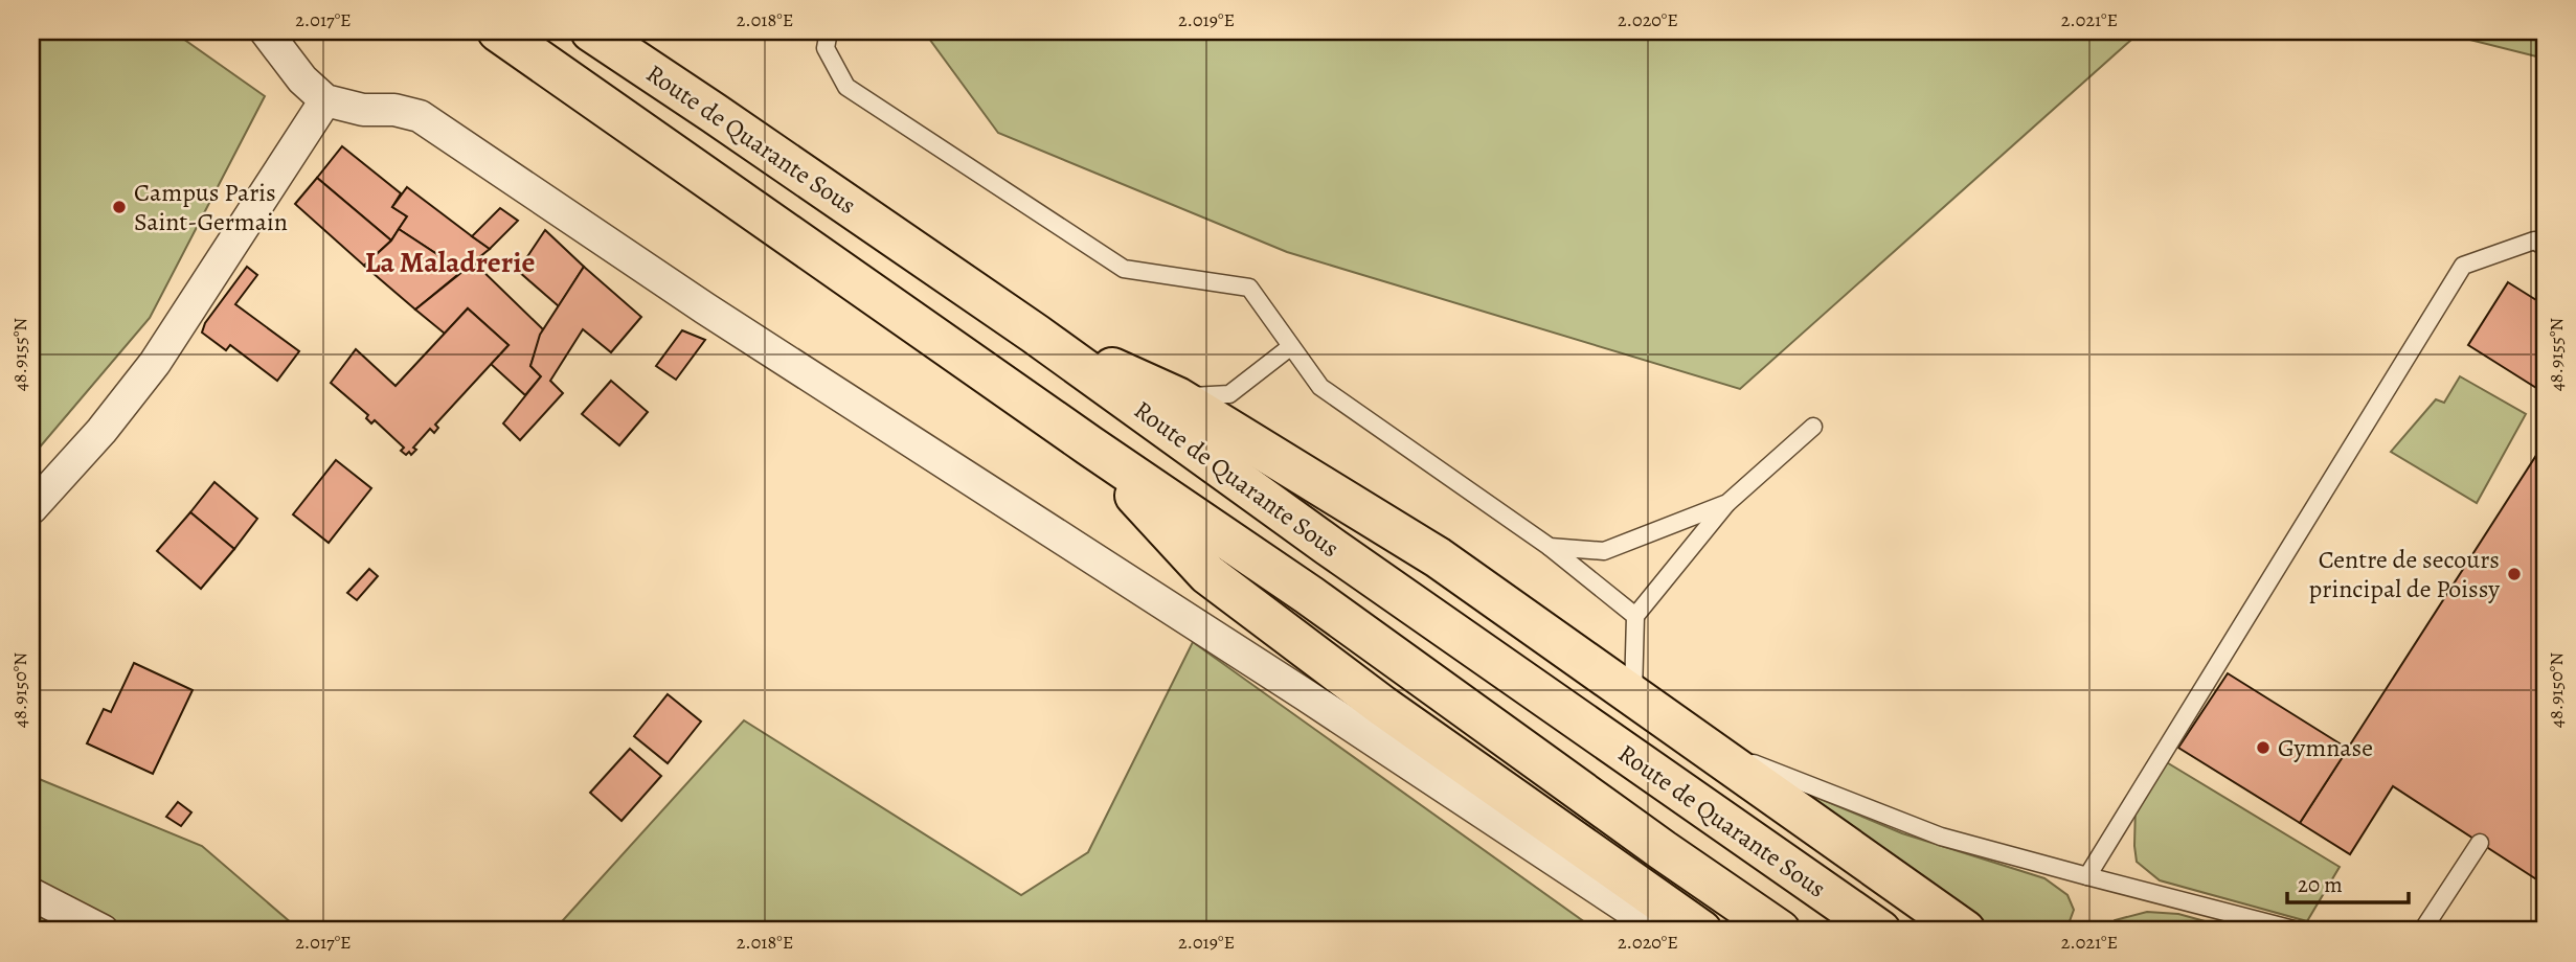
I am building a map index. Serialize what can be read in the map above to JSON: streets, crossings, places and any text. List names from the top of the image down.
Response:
{
  "streets": {
    "main road": ["Route de Quarante Sous"]
  },
  "districts": ["La Maladrerie"],
  "places": ["Campus Paris Saint-Germain", "Centre de secours principal de Poissy", "Gymnase"],
  "scale_bar": "20 m",
  "coordinates": [
    "2.017°E",
    "2.018°E",
    "2.019°E",
    "2.020°E",
    "2.021°E",
    "48.9155°N",
    "48.9150°N"
  ]
}
